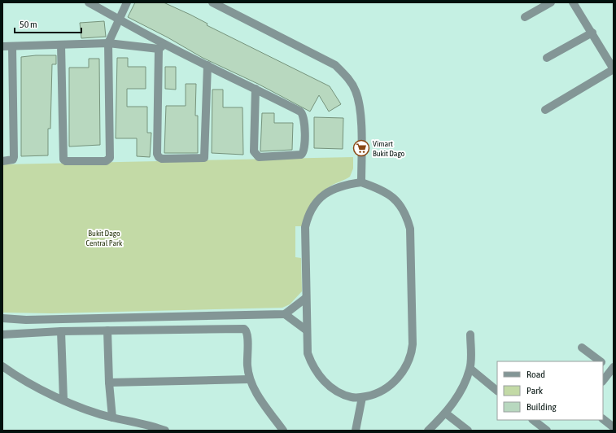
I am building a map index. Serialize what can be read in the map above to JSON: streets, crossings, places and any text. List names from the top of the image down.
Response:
{
  "parks": ["Bukit Dago Central Park"],
  "places": {
    "supermarket": ["Vimart Bukit Dago"]
  },
  "legend": ["Road", "Park", "Building"],
  "scale_bar": "50 m"
}
